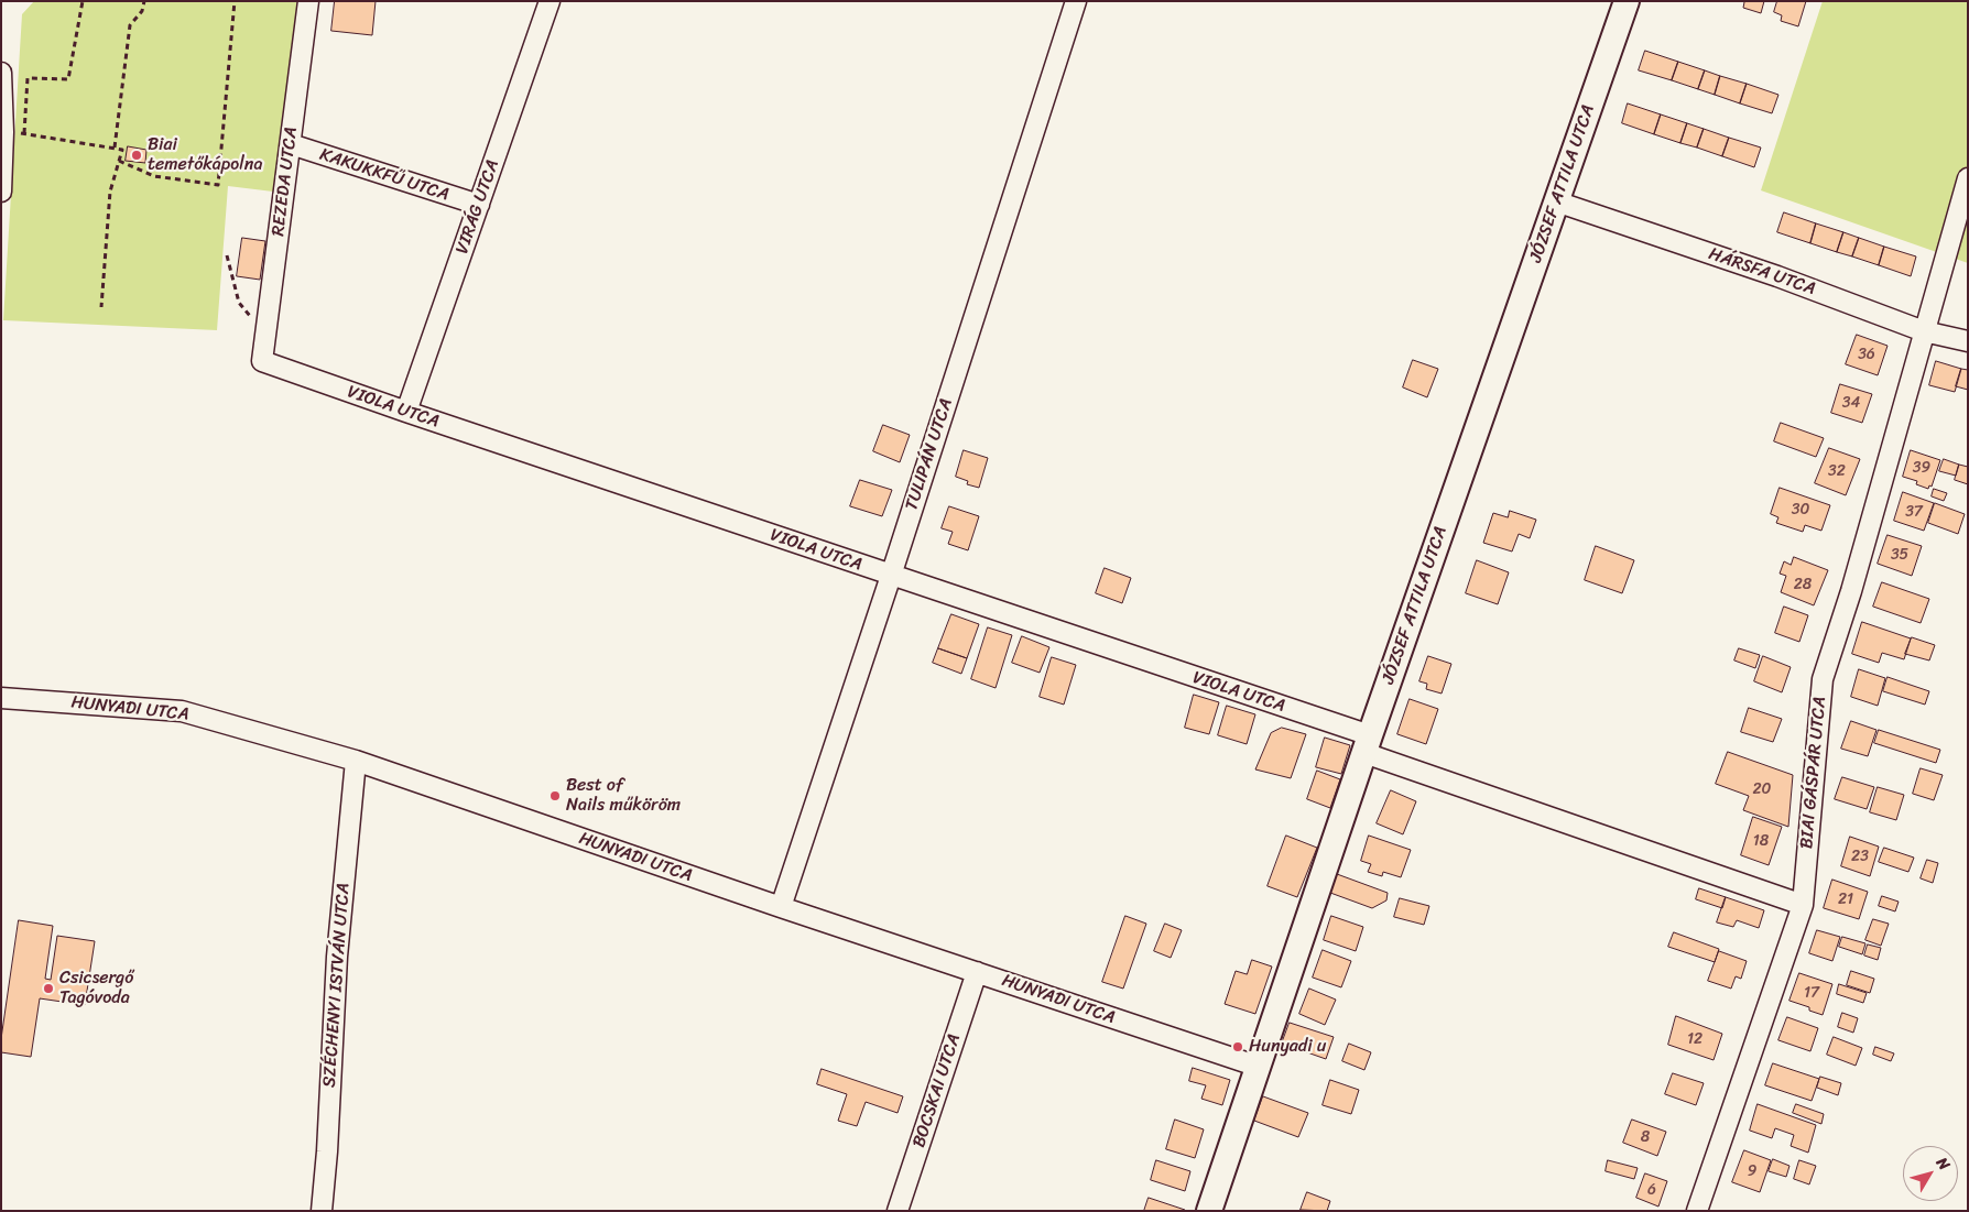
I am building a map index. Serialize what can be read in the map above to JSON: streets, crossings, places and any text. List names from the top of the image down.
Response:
{
  "streets": {
    "street": [
      "KAKUKKFŰ UTCA",
      "REZEDA UTCA",
      "JÓZSEF ATTILA UTCA",
      "VIRÁG UTCA",
      "HÁRSFA UTCA",
      "VIOLA UTCA",
      "TULIPÁN UTCA",
      "HUNYADI UTCA",
      "BIAI GÁSPÁR UTCA",
      "SZÉCHENYI ISTVÁN UTCA",
      "BOCSKAI UTCA"
    ]
  },
  "crossings": [
    ["KAKUKKFŰ UTCA", "REZEDA UTCA"],
    ["KAKUKKFŰ UTCA", "VIRÁG UTCA"],
    ["REZEDA UTCA", "VIOLA UTCA"],
    ["JÓZSEF ATTILA UTCA", "HÁRSFA UTCA"],
    ["JÓZSEF ATTILA UTCA", "VIOLA UTCA"],
    ["JÓZSEF ATTILA UTCA", "HUNYADI UTCA"],
    ["VIRÁG UTCA", "VIOLA UTCA"],
    ["HÁRSFA UTCA", "BIAI GÁSPÁR UTCA"],
    ["VIOLA UTCA", "TULIPÁN UTCA"],
    ["VIOLA UTCA", "BIAI GÁSPÁR UTCA"],
    ["TULIPÁN UTCA", "HUNYADI UTCA"],
    ["HUNYADI UTCA", "SZÉCHENYI ISTVÁN UTCA"],
    ["HUNYADI UTCA", "BOCSKAI UTCA"]
  ],
  "places": [
    "Biai temetőkápolna",
    "Best of Nails műköröm",
    "Csicsergő Tagóvoda",
    "Hunyadi u"
  ],
  "house_numbers": [
    "36",
    "34",
    "39",
    "32",
    "30",
    "37",
    "35",
    "28",
    "20",
    "18",
    "23",
    "21",
    "17",
    "12",
    "8",
    "9",
    "6"
  ],
  "north": "top right"
}
